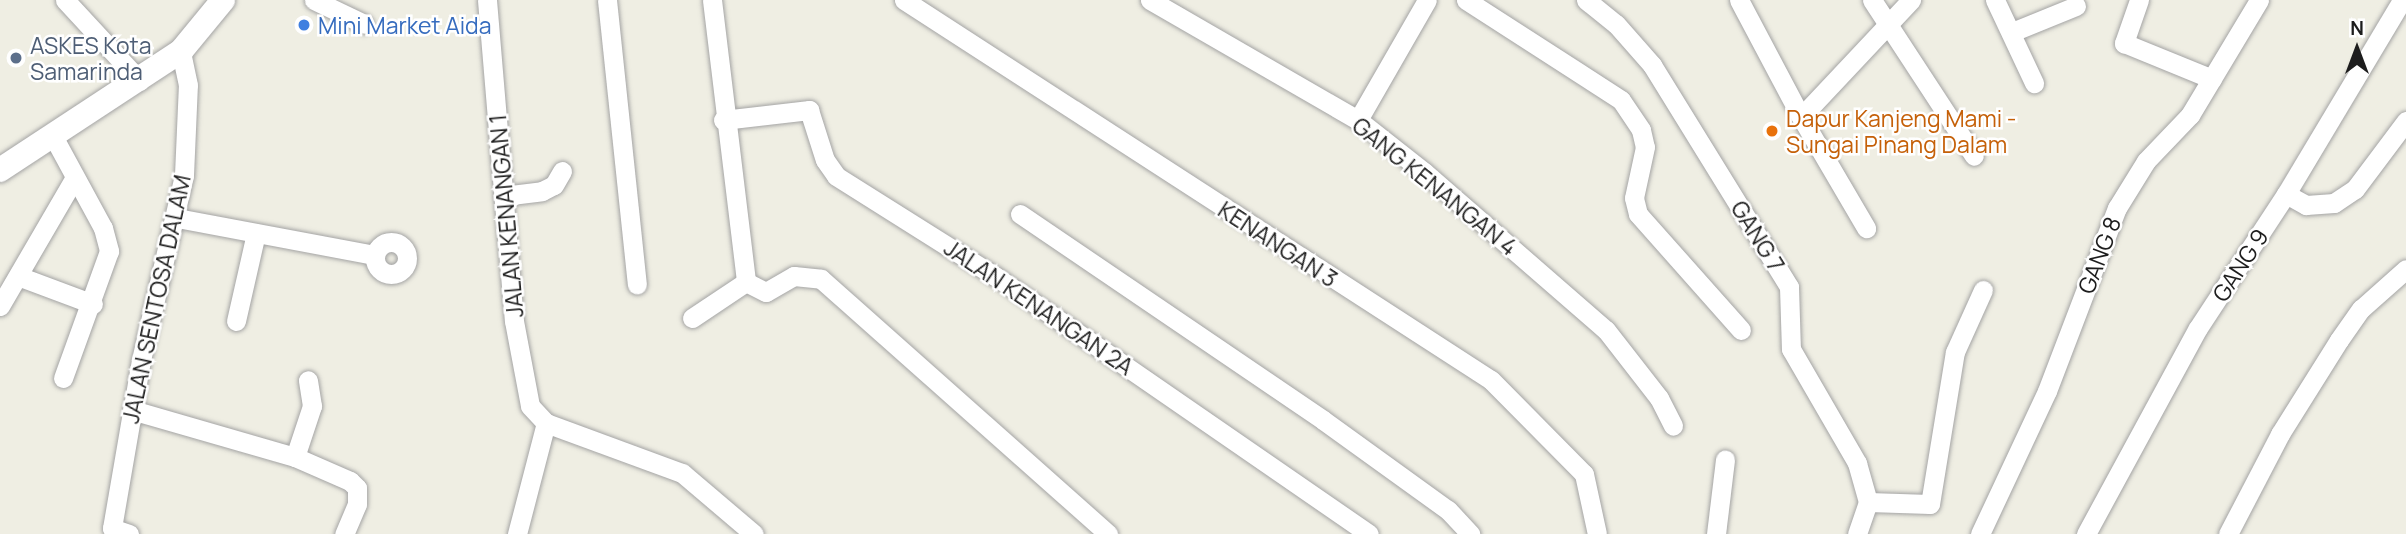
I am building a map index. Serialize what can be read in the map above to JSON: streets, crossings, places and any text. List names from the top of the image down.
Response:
{
  "streets": {
    "street": [
      "GANG KENANGAN 4",
      "JALAN KENANGAN 1",
      "GANG 7",
      "KENANGAN 3",
      "GANG 8",
      "GANG 9",
      "JALAN SENTOSA DALAM",
      "JALAN KENANGAN 2A"
    ]
  },
  "places": ["Mini Market Aida", "ASKES Kota Samarinda", "Dapur Kanjeng Mami - Sungai Pinang Dalam"],
  "north": "top"
}
